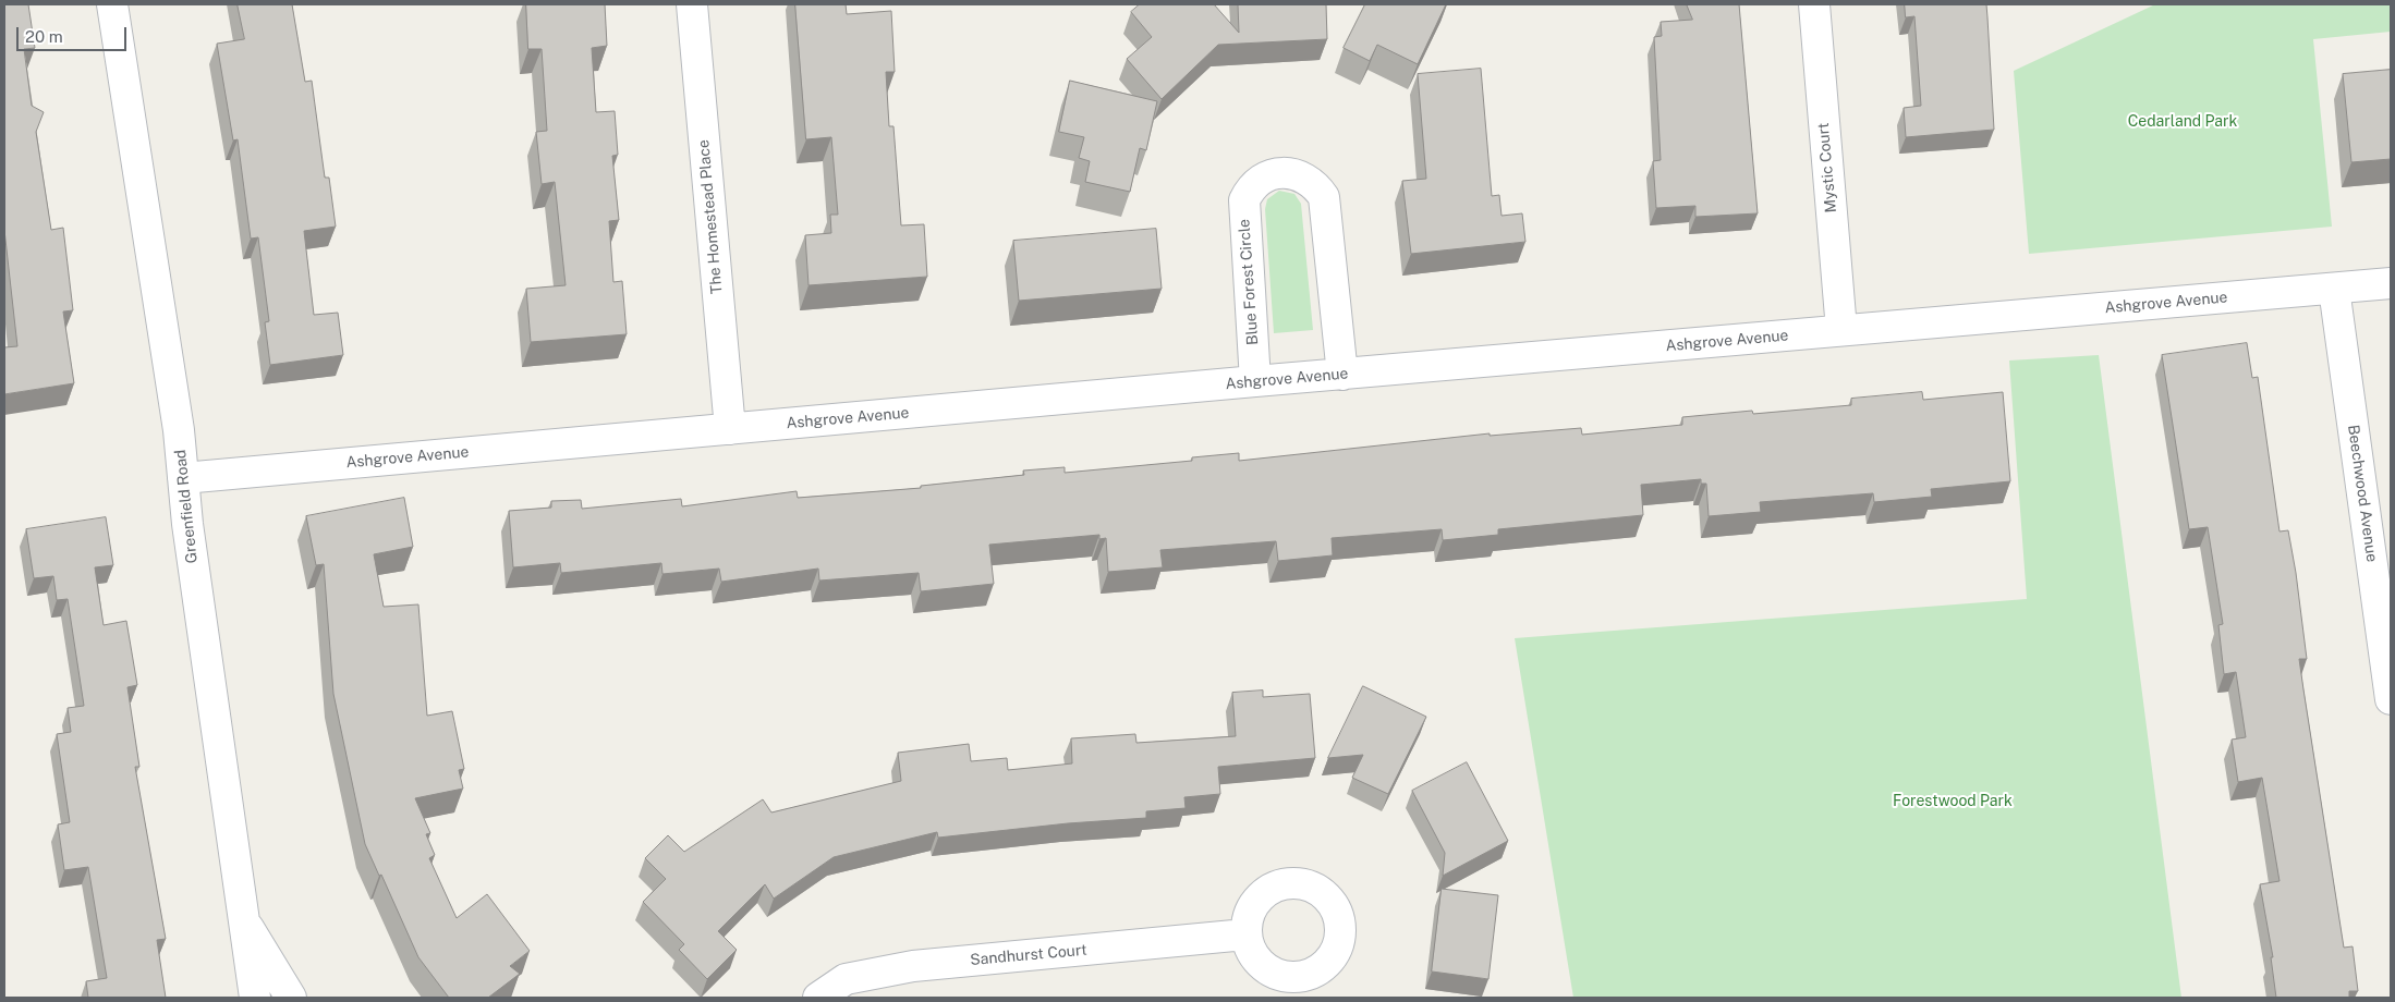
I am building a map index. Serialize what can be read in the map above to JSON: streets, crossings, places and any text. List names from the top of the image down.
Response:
{
  "streets": {
    "street": [
      "Mystic Court",
      "The Homestead Place",
      "Blue Forest Circle",
      "Ashgrove Avenue",
      "Beechwood Avenue",
      "Greenfield Road",
      "Sandhurst Court"
    ]
  },
  "crossings": [
    ["Mystic Court", "Ashgrove Avenue"],
    ["The Homestead Place", "Ashgrove Avenue"],
    ["Blue Forest Circle", "Ashgrove Avenue"],
    ["Ashgrove Avenue", "Beechwood Avenue"],
    ["Ashgrove Avenue", "Greenfield Road"]
  ],
  "parks": ["Cedarland Park", "Forestwood Park"],
  "scale_bar": "20 m"
}
